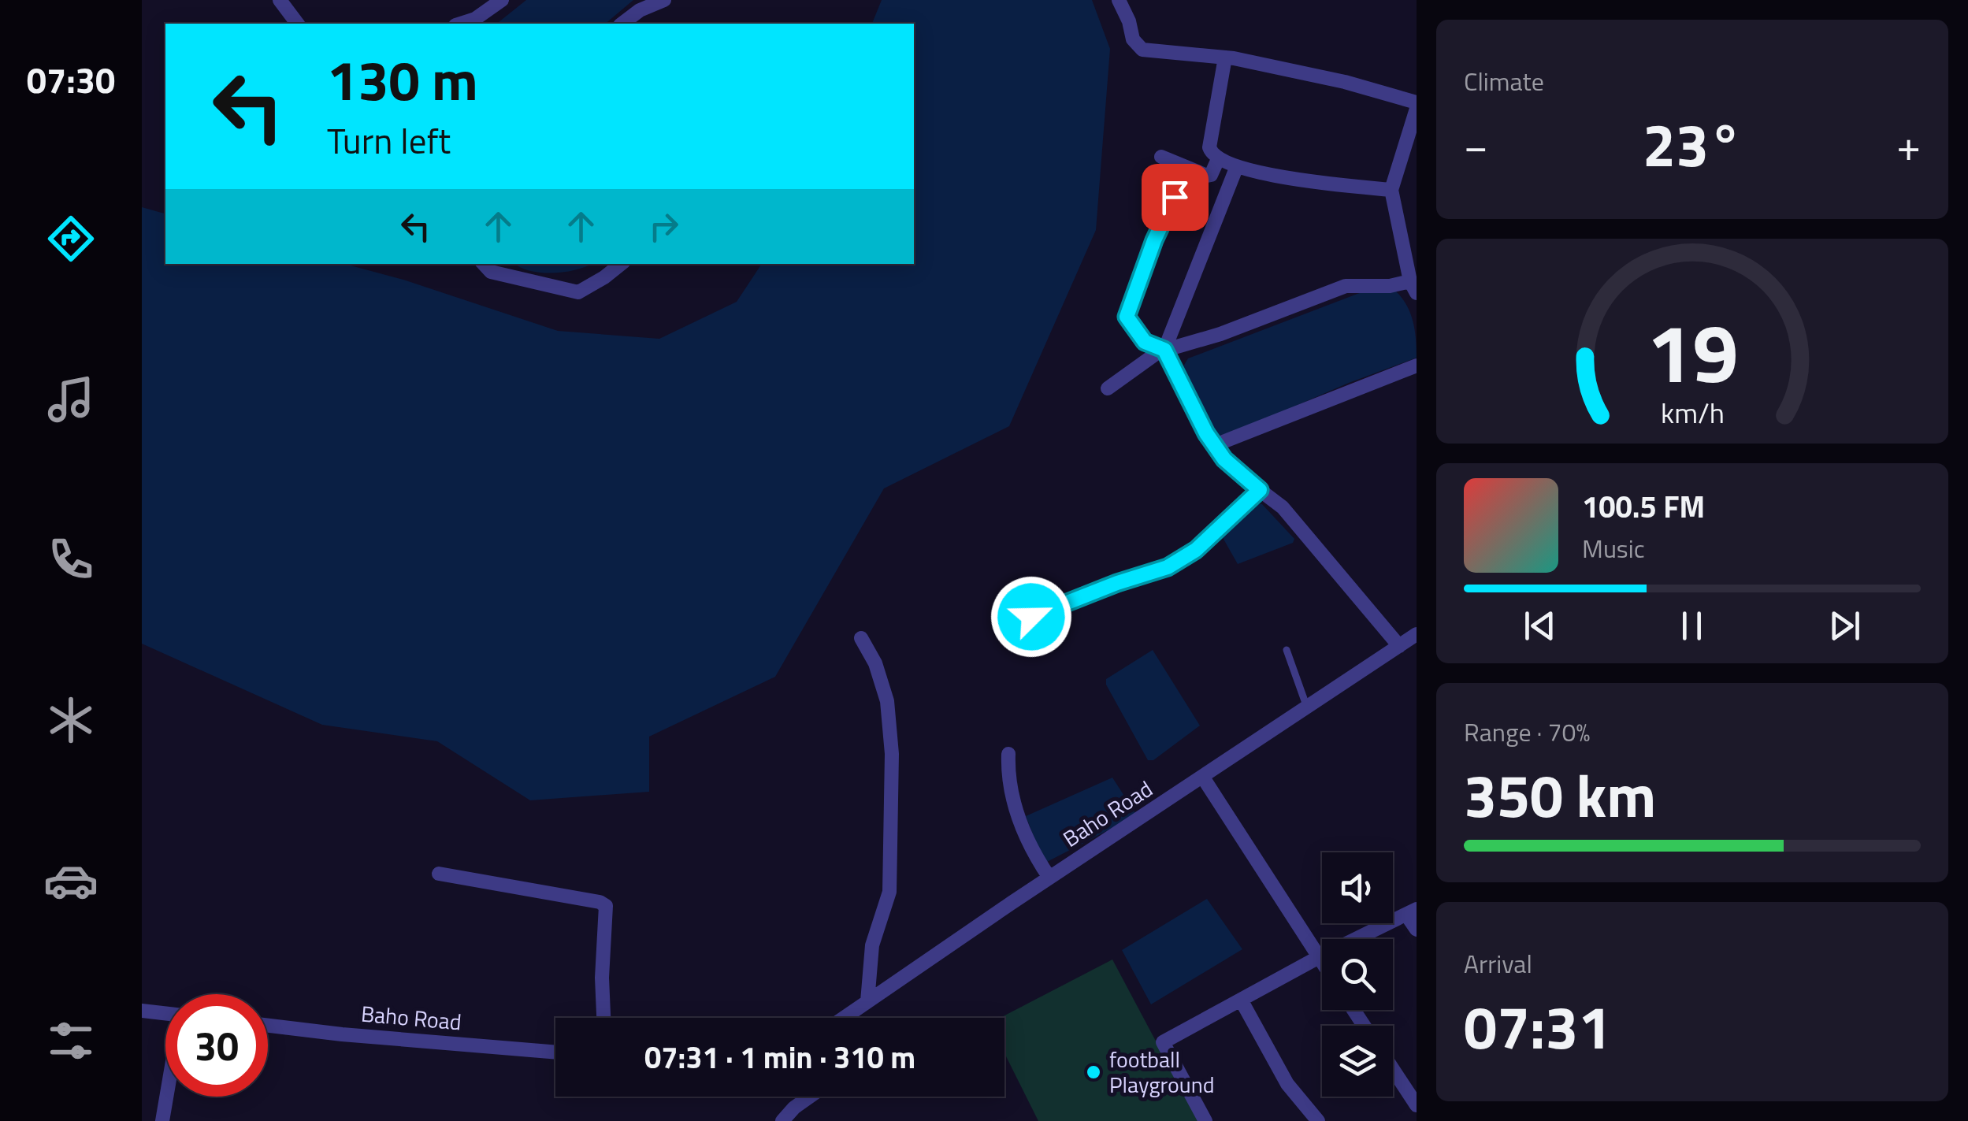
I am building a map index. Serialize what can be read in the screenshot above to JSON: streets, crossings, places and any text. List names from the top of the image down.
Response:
{
  "streets": {
    "street": ["Baho Road"]
  },
  "places": ["football Playground"],
  "page": {
    "tabs": "07:30",
    "tile": [
      "Climate",
      ["Range · 70%", "350 km"],
      ["Arrival", "07:31"]
    ],
    "turn": ["130 m", "Turn left"],
    "heat": ["−", "23°", "+"],
    "song": ["100.5 FM", "Music"],
    "limit": "30",
    "trip": "07:31 · 1 min · 310 m",
    "gauge": ["19", "km/h"]
  }
}
